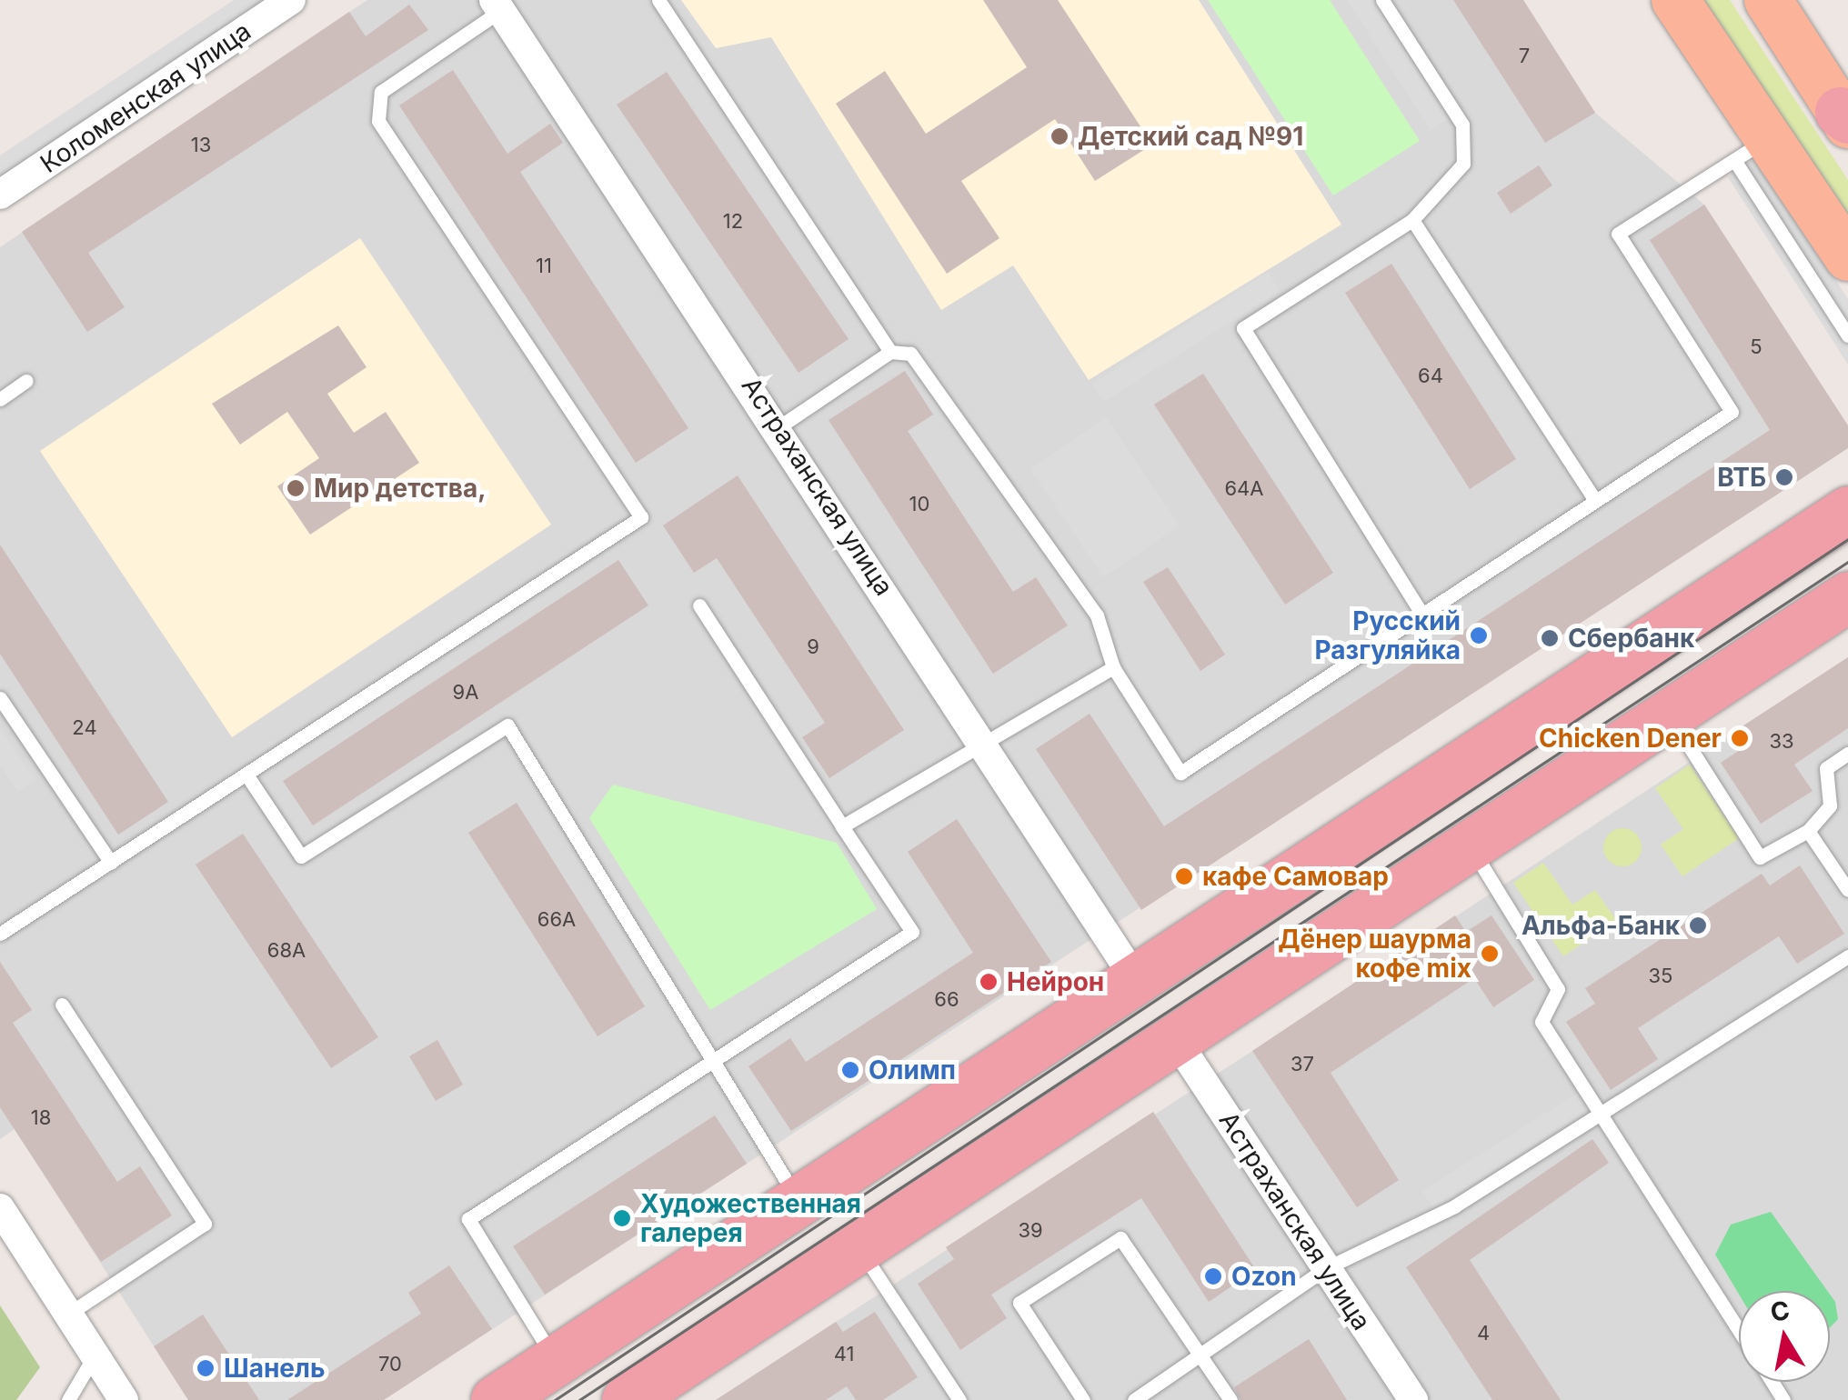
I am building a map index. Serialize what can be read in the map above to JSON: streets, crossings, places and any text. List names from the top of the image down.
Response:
{
  "streets": {
    "street": ["Коломенская улица", "Астраханская улица"]
  },
  "places": [
    "Детский сад №91",
    "ВТБ",
    "Мир детства,",
    "Русский Разгуляйка",
    "Сбербанк",
    "Chicken Dener",
    "кафе Самовар",
    "Альфа-Банк",
    "Дёнер шаурма кофе mix",
    "Нейрон",
    "Олимп",
    "Художественная галерея",
    "Ozon",
    "Шанель"
  ],
  "house_numbers": [
    "7",
    "13",
    "12",
    "11",
    "5",
    "64",
    "64А",
    "10",
    "9",
    "9А",
    "24",
    "33",
    "66А",
    "68А",
    "35",
    "66",
    "37",
    "18",
    "39",
    "4",
    "41",
    "70"
  ],
  "north": "top"
}
